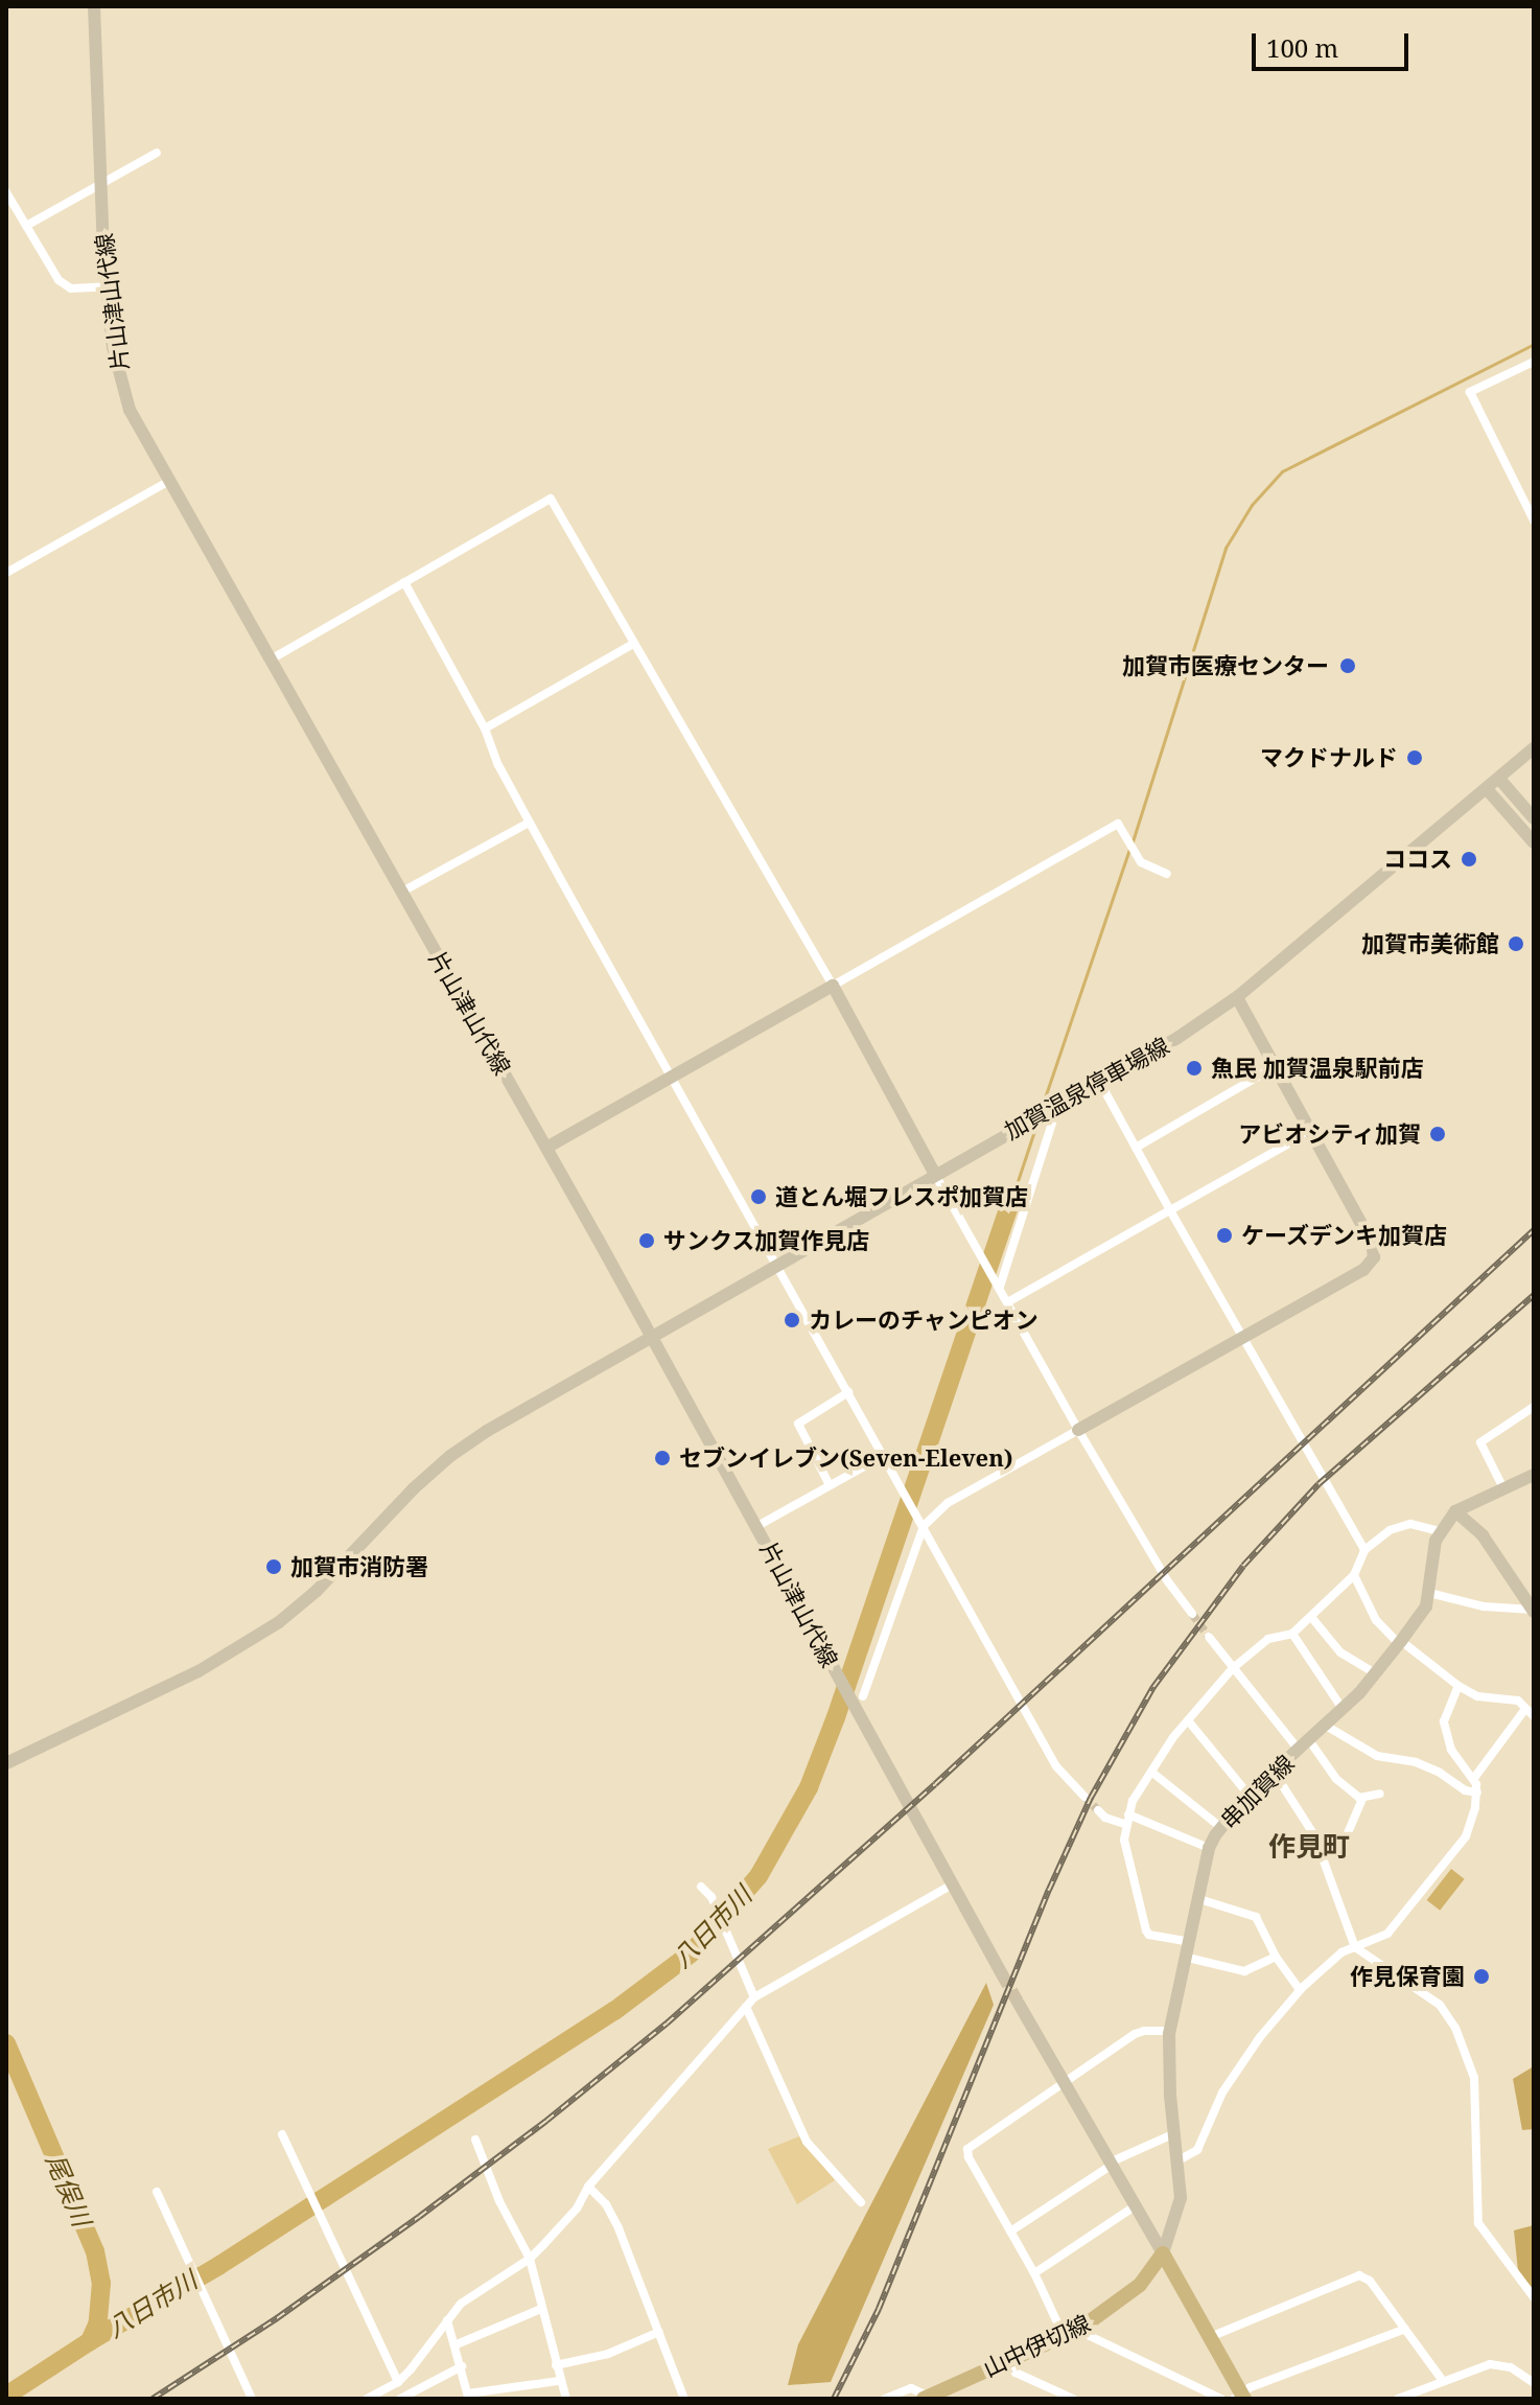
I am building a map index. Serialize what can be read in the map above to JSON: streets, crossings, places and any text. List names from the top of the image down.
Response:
{
  "streets": {
    "main road": [
      "片山津山代線",
      "加賀温泉停車場線",
      "串加賀線",
      "山中伊切線"
    ]
  },
  "crossings": [
    ["片山津山代線", "加賀温泉停車場線"],
    ["串加賀線", "山中伊切線"]
  ],
  "districts": ["作見町"],
  "water": ["八日市川", "尾俣川"],
  "places": [
    "加賀市医療センター",
    "マクドナルド",
    "ココス",
    "加賀市美術館",
    "魚民 加賀温泉駅前店",
    "アビオシティ加賀",
    "道とん堀フレスポ加賀店",
    "ケーズデンキ加賀店",
    "サンクス加賀作見店",
    "カレーのチャンピオン",
    "セブンイレブン(Seven-Eleven)",
    "加賀市消防署",
    "作見保育園"
  ],
  "scale_bar": "100 m"
}
